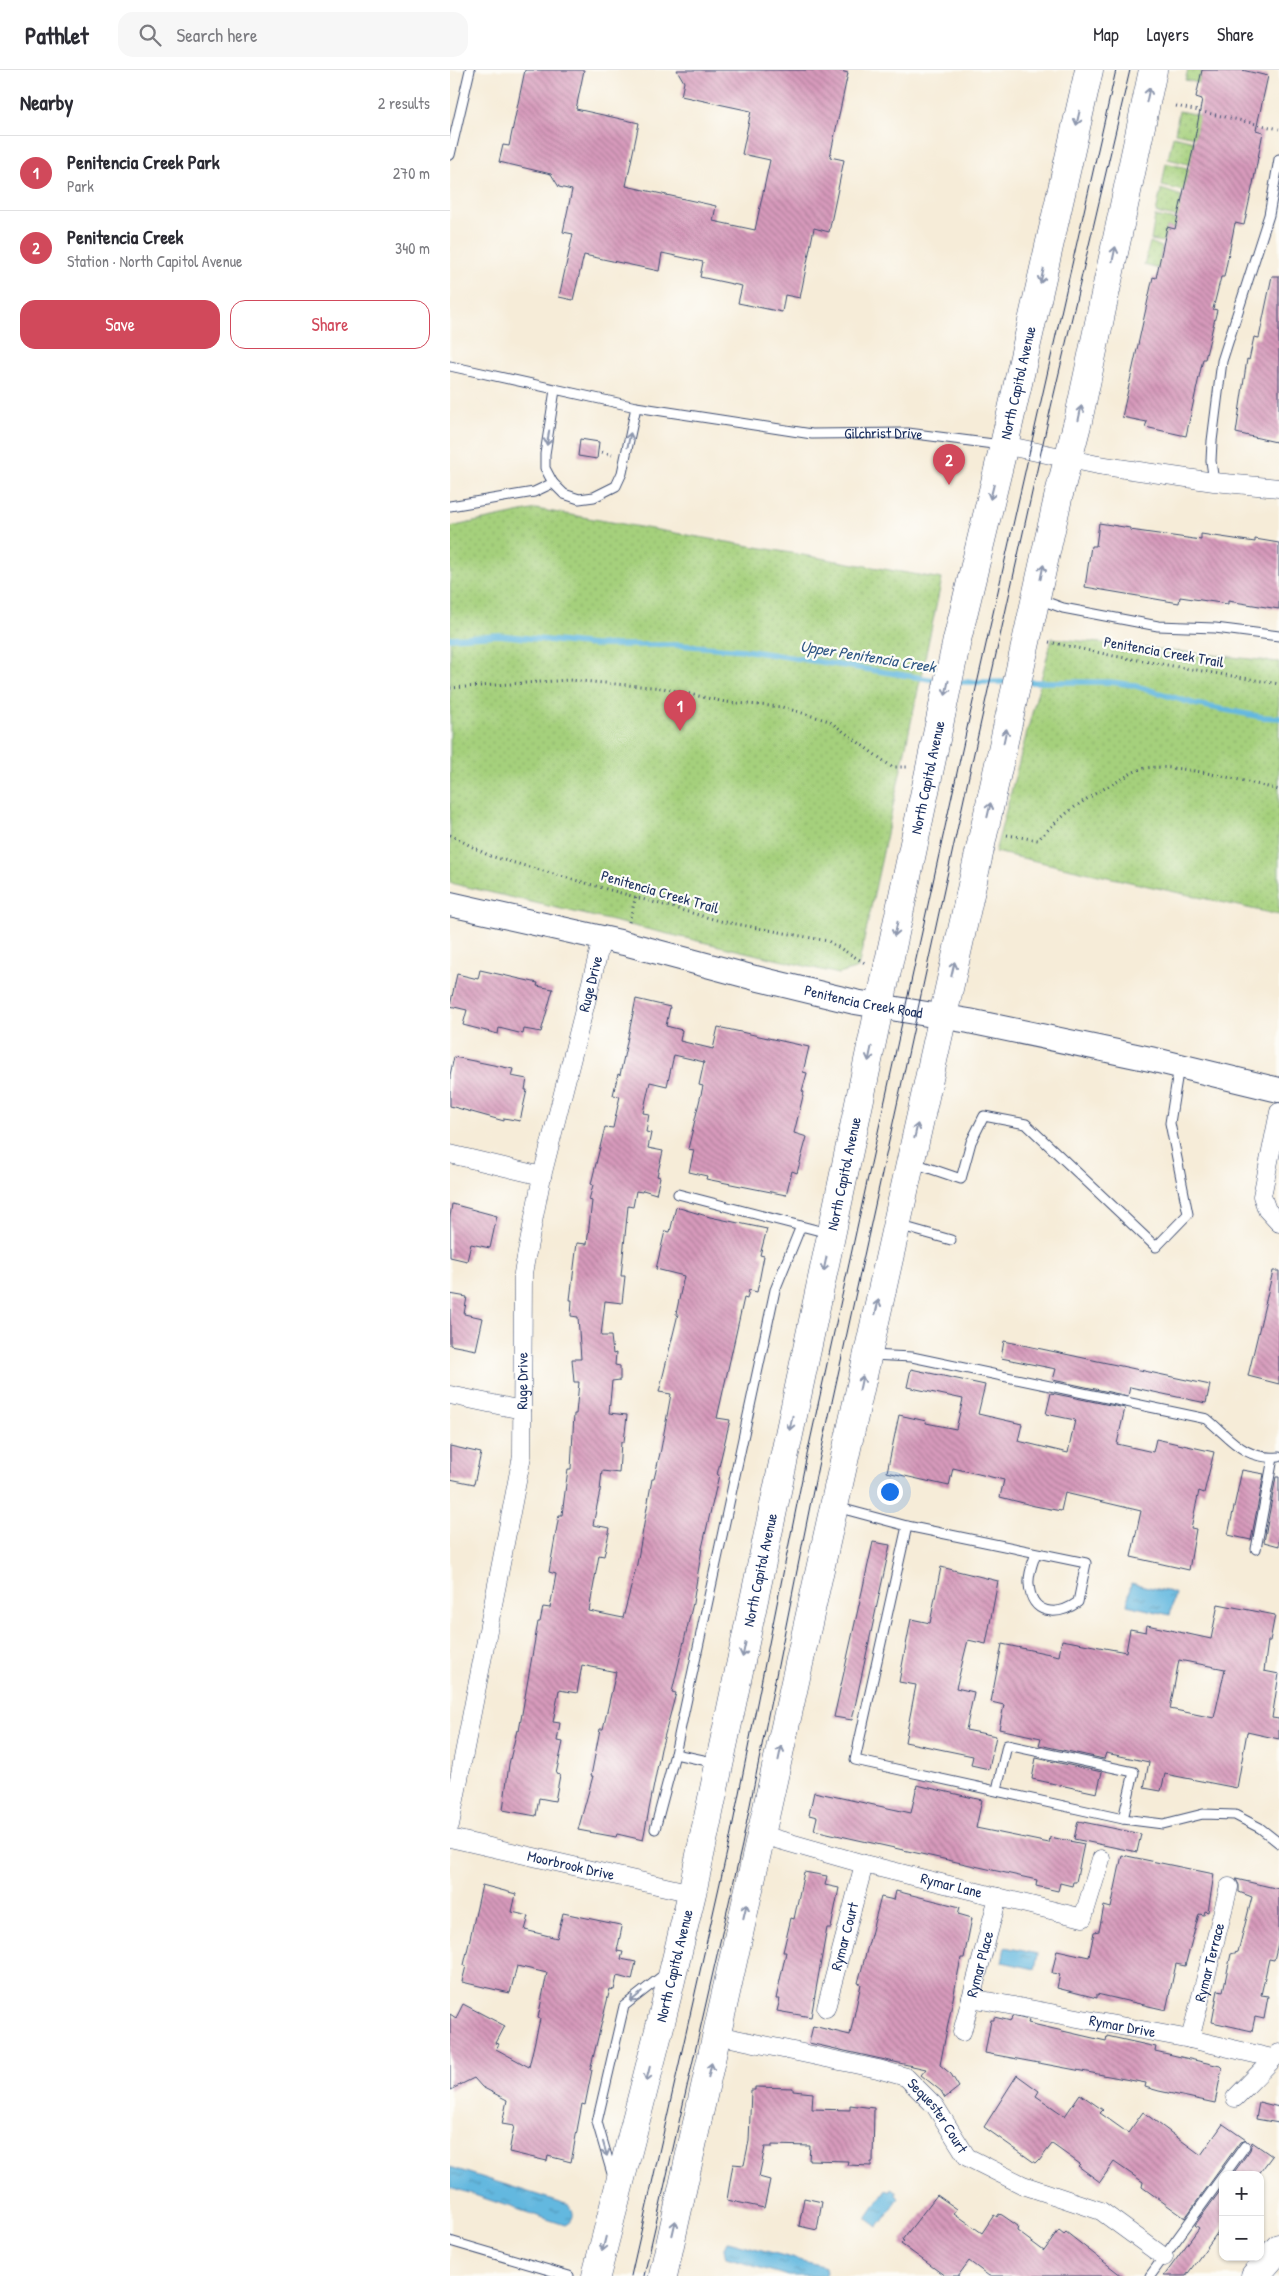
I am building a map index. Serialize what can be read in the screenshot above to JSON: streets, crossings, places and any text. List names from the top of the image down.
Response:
{
  "streets": {
    "main road": ["North Capitol Avenue"],
    "street": [
      "Gilchrist Drive",
      "Ruge Drive",
      "Penitencia Creek Road",
      "Moorbrook Drive",
      "Rymar Lane",
      "Rymar Court",
      "Rymar Terrace",
      "Rymar Place",
      "Rymar Drive",
      "Sequester Court"
    ],
    "path": ["Penitencia Creek Trail"]
  },
  "crossings": [
    ["North Capitol Avenue", "Gilchrist Drive"],
    ["North Capitol Avenue", "Penitencia Creek Road"],
    ["North Capitol Avenue", "Moorbrook Drive"],
    ["Ruge Drive", "Penitencia Creek Road"],
    ["Rymar Lane", "Rymar Court"],
    ["Rymar Lane", "Rymar Place"],
    ["Rymar Terrace", "Rymar Drive"],
    ["Rymar Place", "Rymar Drive"]
  ],
  "water": ["Upper Penitencia Creek"],
  "page": {
    "header": "Pathlet",
    "search": "Search here",
    "nav": ["Map", "Layers", "Share"],
    "heading": ["Nearby", "2 results"],
    "list": [
      {
        "mark": "1",
        "name": "Penitencia Creek Park",
        "note": "Park",
        "value": "270 m"
      },
      {
        "mark": "2",
        "name": "Penitencia Creek",
        "note": "Station · North Capitol Avenue",
        "value": "340 m"
      }
    ],
    "buttons": ["Save", "Share"],
    "pins": ["2", "1"],
    "map_buttons": ["+", "−"]
  }
}
